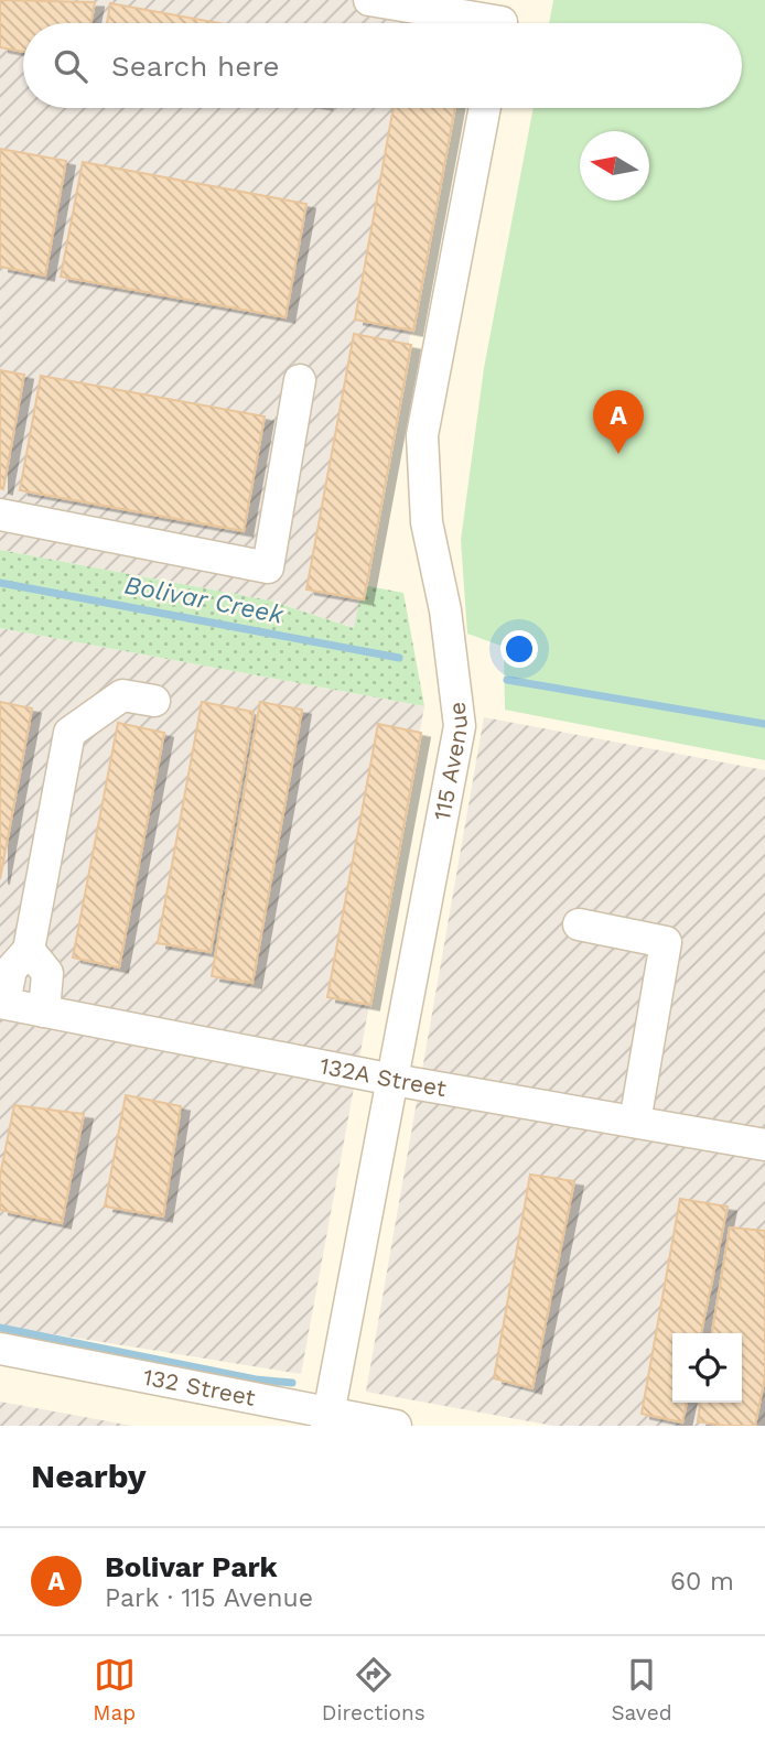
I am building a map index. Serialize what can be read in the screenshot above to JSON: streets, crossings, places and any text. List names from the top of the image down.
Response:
{
  "streets": {
    "street": ["115 Avenue", "132A Street", "132 Street"]
  },
  "crossings": [
    ["115 Avenue", "132A Street"],
    ["115 Avenue", "132 Street"]
  ],
  "water": ["Bolivar Creek"],
  "north": "left",
  "page": {
    "search": "Search here",
    "pins": "A",
    "heading": "Nearby",
    "list": [
      {
        "mark": "A",
        "name": "Bolivar Park",
        "note": "Park · 115 Avenue",
        "value": "60 m"
      }
    ],
    "nav": ["Map", "Directions", "Saved"]
  }
}
